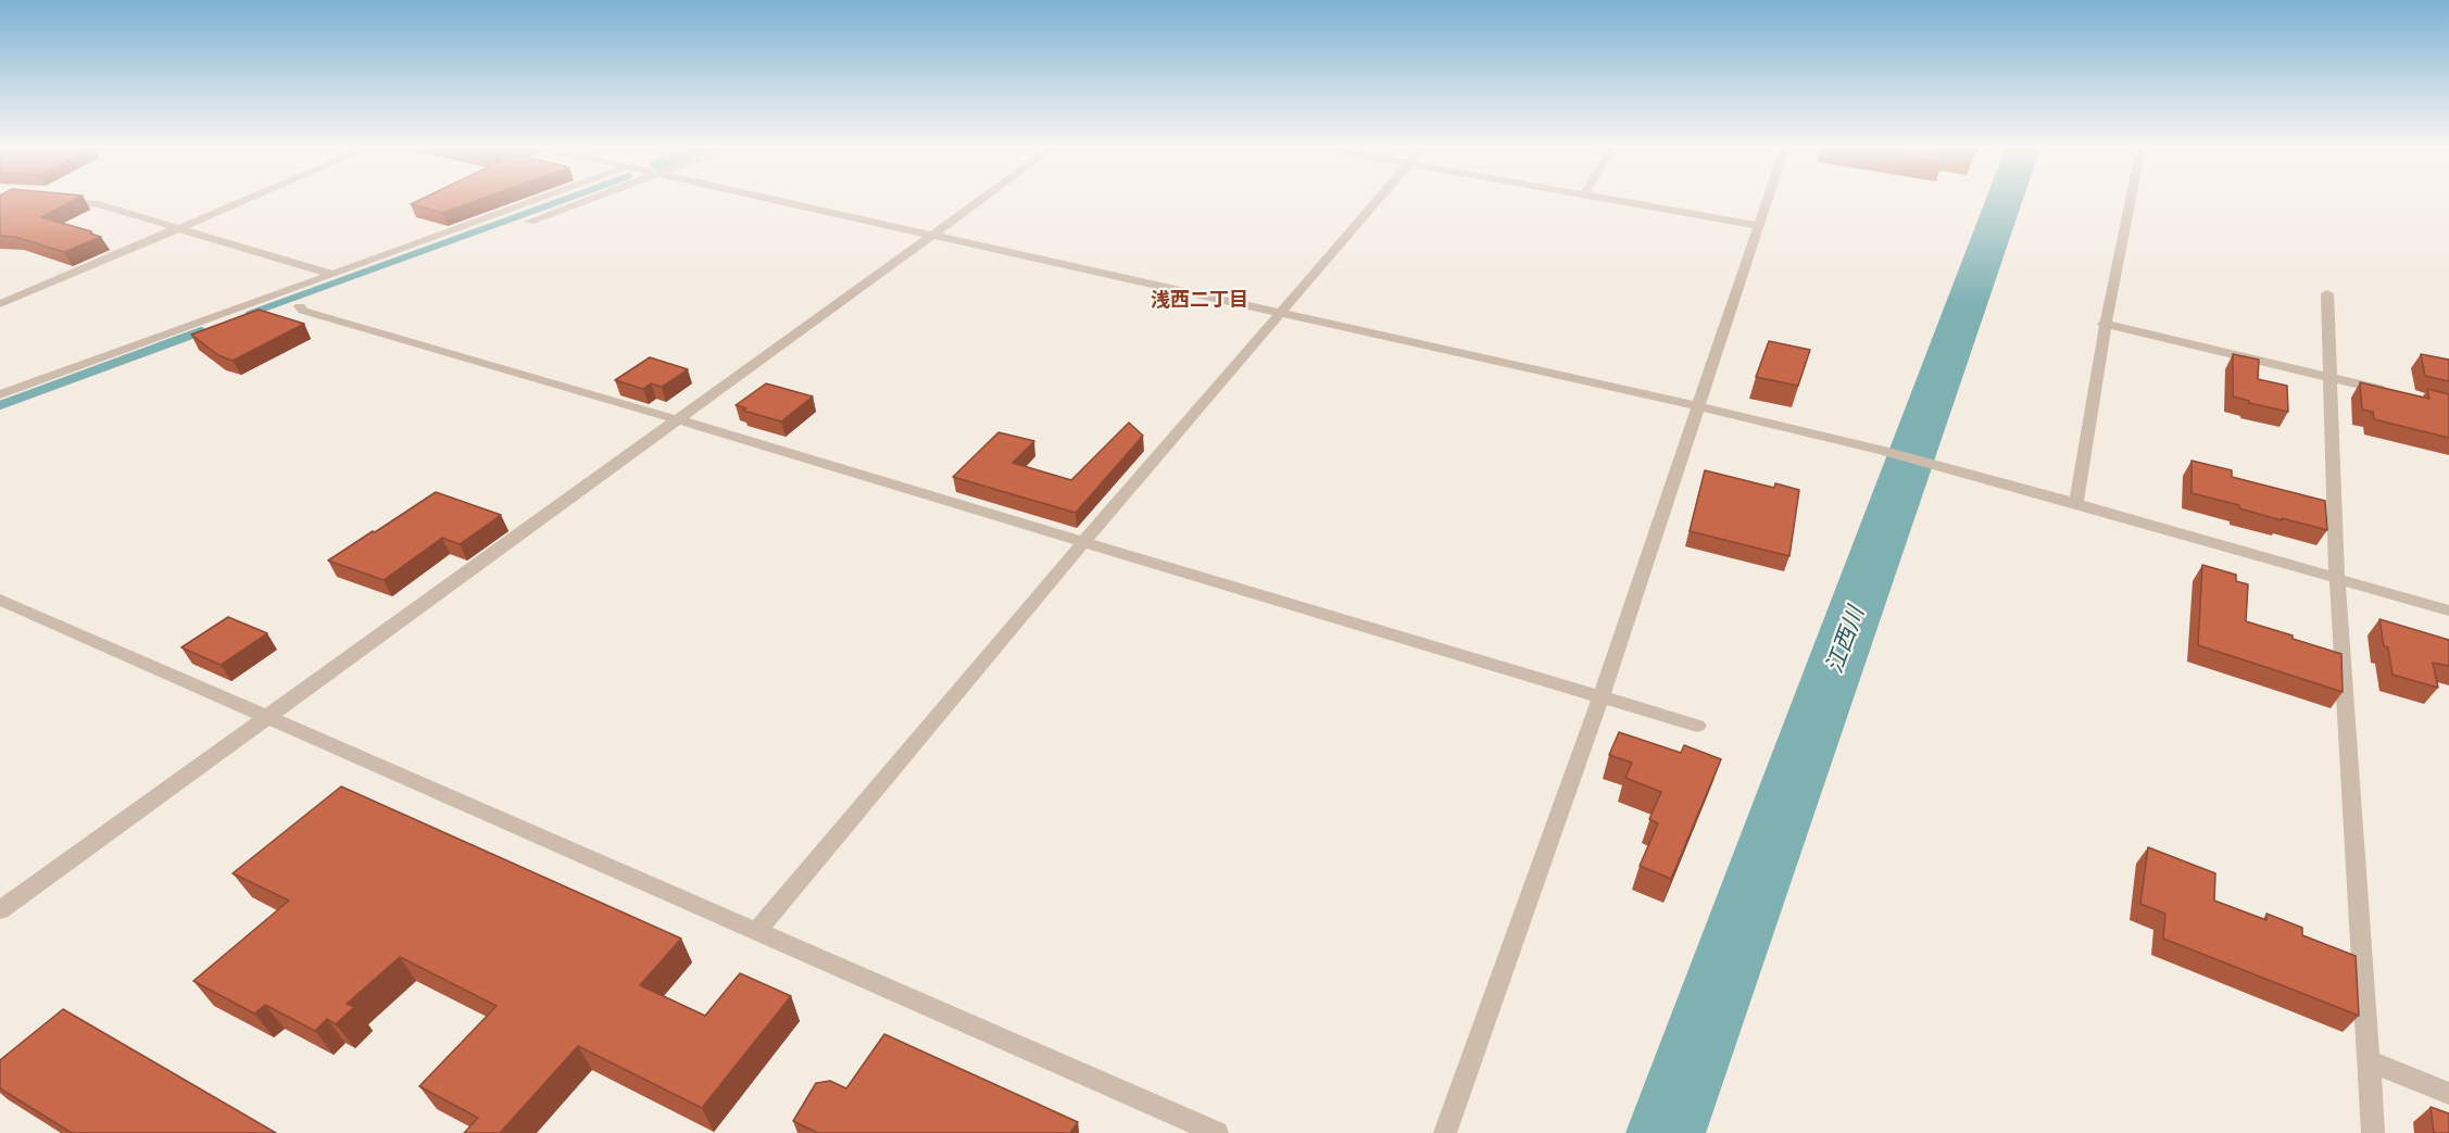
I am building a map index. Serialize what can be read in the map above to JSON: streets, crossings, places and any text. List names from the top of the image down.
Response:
{
  "districts": ["浅西二丁目"],
  "water": ["江西川"]
}
